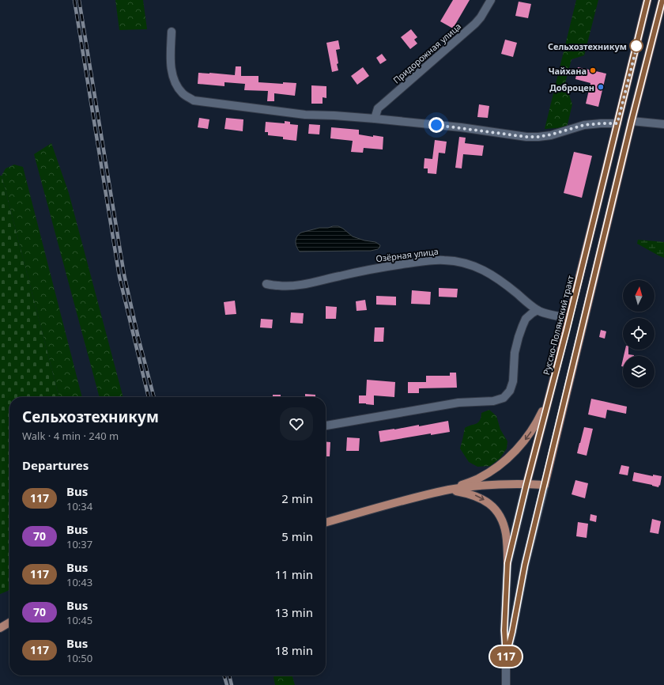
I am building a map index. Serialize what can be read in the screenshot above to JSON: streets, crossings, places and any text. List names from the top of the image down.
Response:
{
  "streets": {
    "main road": ["Русско-Полянский тракт"],
    "street": ["Придорожная улица", "Озёрная улица"]
  },
  "crossings": [
    ["Озёрная улица", "Русско-Полянский тракт"]
  ],
  "places": ["Сельхозтехникум", "Чайхана", "Доброцен"],
  "lines": ["bus line 117"],
  "north": "top",
  "page": {
    "on_map": "117",
    "heading": [
      ["Сельхозтехникум", "Walk · 4 min · 240 m"],
      "Departures"
    ],
    "list": [
      {
        "mark": "117",
        "name": "Bus",
        "note": "10:34",
        "value": "2 min"
      },
      {
        "mark": "70",
        "name": "Bus",
        "note": "10:37",
        "value": "5 min"
      },
      {
        "mark": "117",
        "name": "Bus",
        "note": "10:43",
        "value": "11 min"
      },
      {
        "mark": "70",
        "name": "Bus",
        "note": "10:45",
        "value": "13 min"
      },
      {
        "mark": "117",
        "name": "Bus",
        "note": "10:50",
        "value": "18 min"
      }
    ]
  }
}
